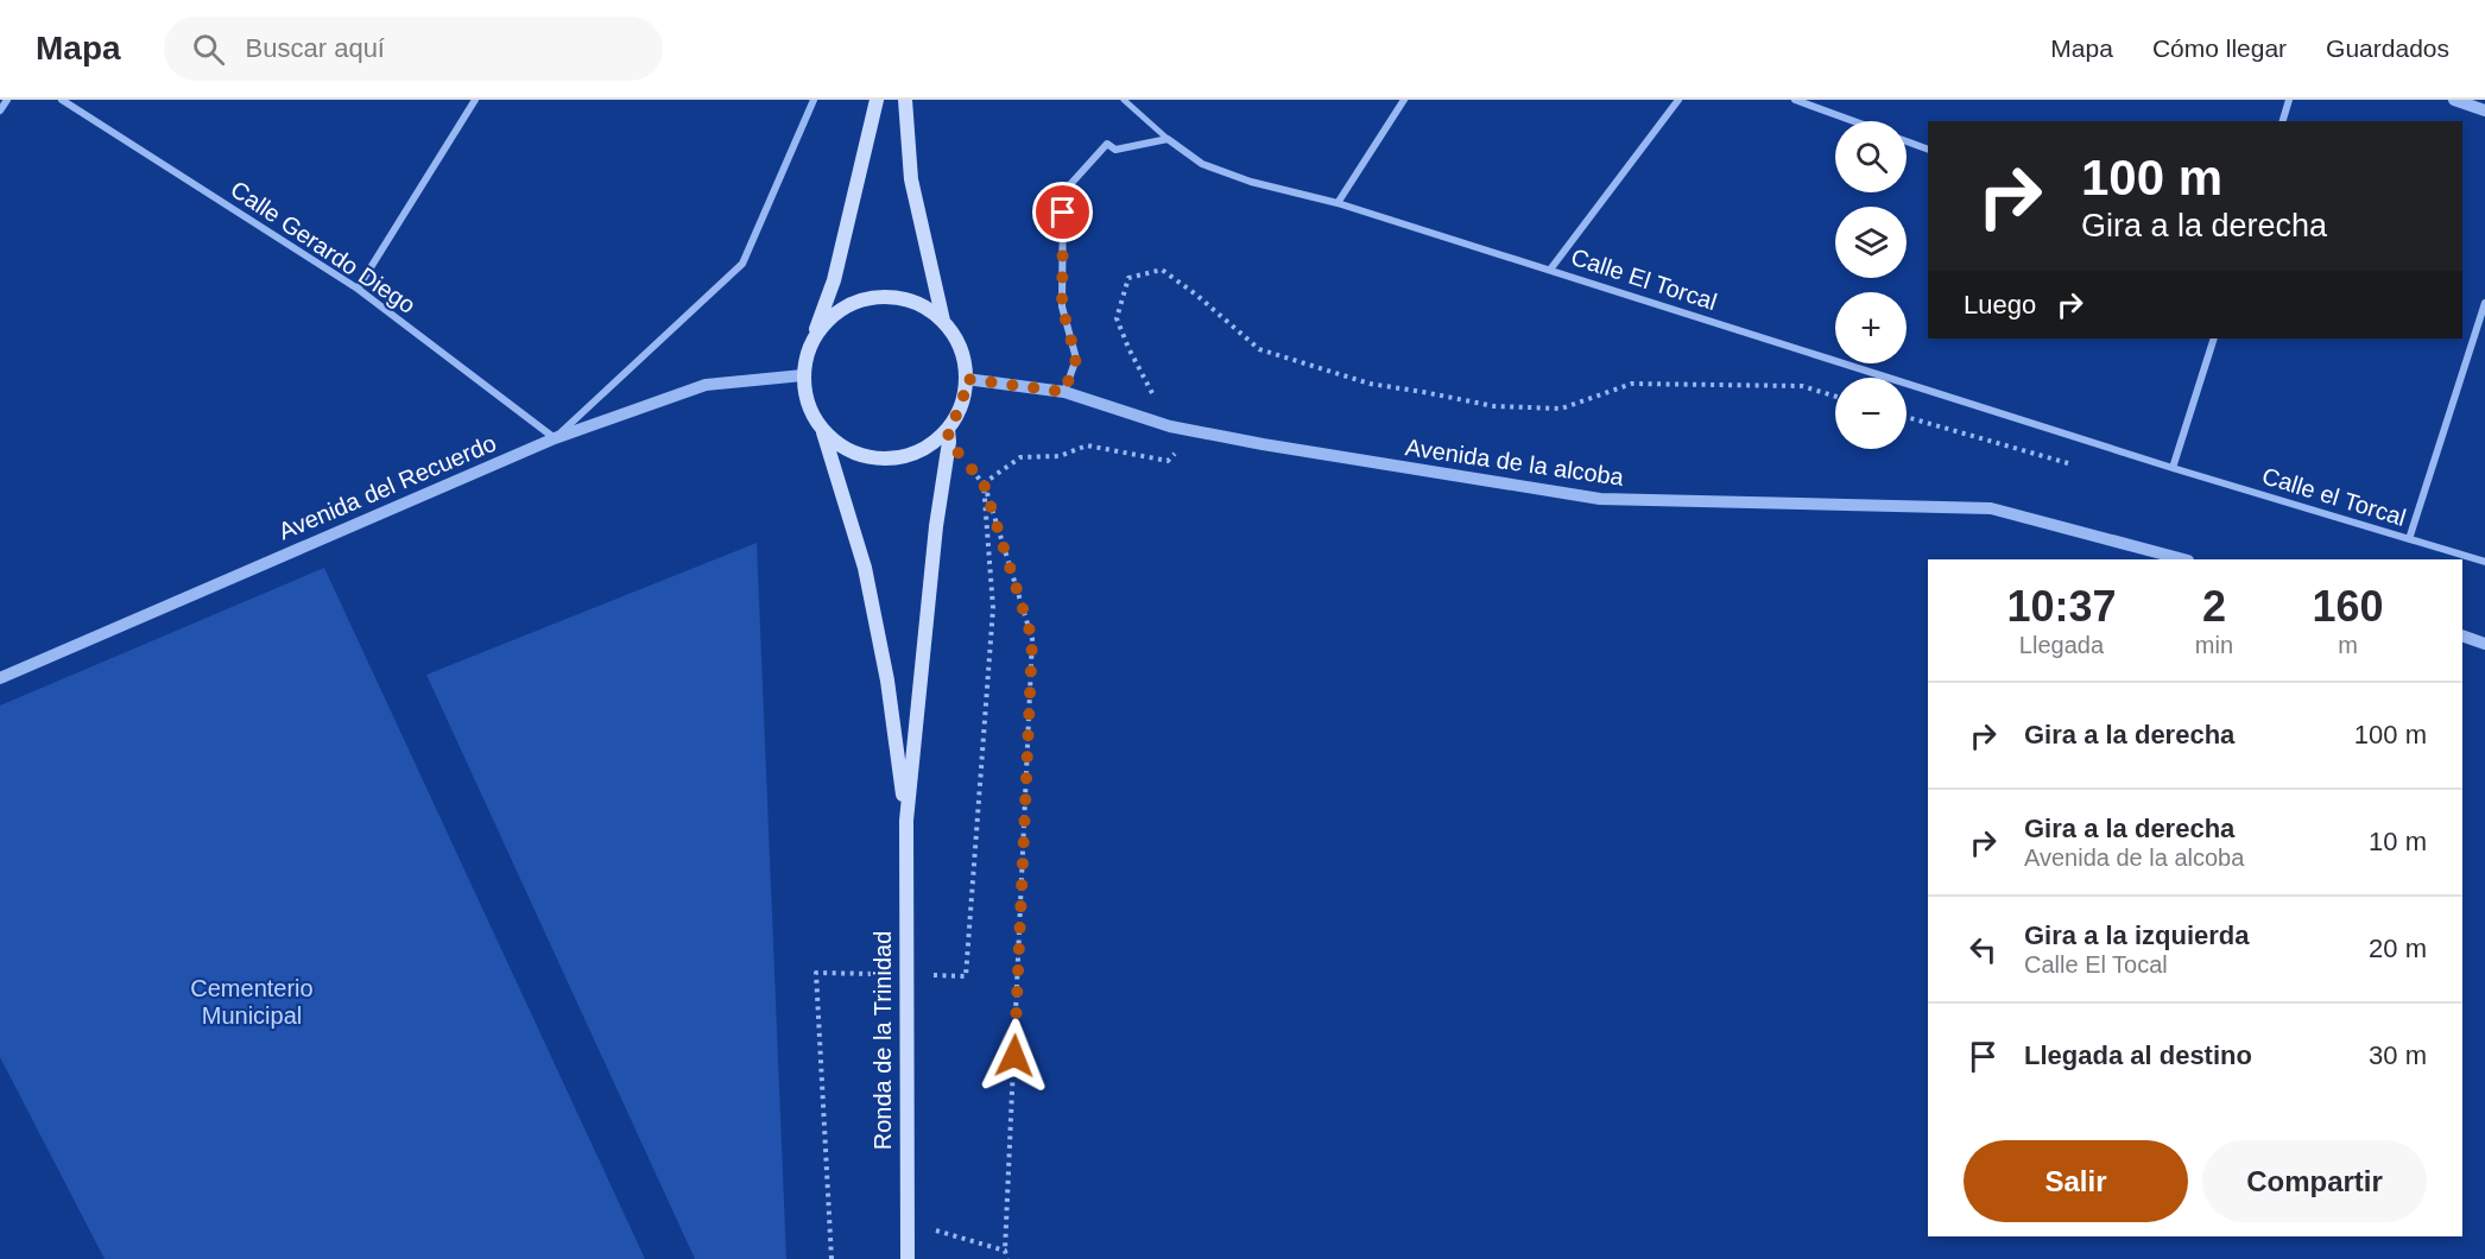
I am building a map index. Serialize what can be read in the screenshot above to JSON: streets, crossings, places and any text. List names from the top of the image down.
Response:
{
  "streets": {
    "main road": ["Ronda de la Trinidad"],
    "street": [
      "Calle Gerardo Diego",
      "Calle El Torcal",
      "Avenida de la alcoba",
      "Avenida del Recuerdo",
      "Calle el Torcal"
    ]
  },
  "crossings": [
    ["Calle Gerardo Diego", "Avenida del Recuerdo"],
    ["Calle El Torcal", "Calle el Torcal"],
    ["Avenida de la alcoba", "Avenida del Recuerdo"],
    ["Avenida de la alcoba", "Ronda de la Trinidad"],
    ["Avenida del Recuerdo", "Ronda de la Trinidad"]
  ],
  "parks": ["Cementerio Municipal"],
  "page": {
    "header": "Mapa",
    "search": "Buscar aquí",
    "nav": ["Mapa", "Cómo llegar", "Guardados"],
    "map_buttons": ["+", "−"],
    "turn": ["100 m", "Gira a la derecha"],
    "then": "Luego",
    "eta": [
      "10:37",
      "Llegada",
      "2",
      "min",
      "160",
      "m"
    ],
    "list": [
      {
        "name": "Gira a la derecha",
        "value": "100 m"
      },
      {
        "name": "Gira a la derecha",
        "note": "Avenida de la alcoba",
        "value": "10 m"
      },
      {
        "name": "Gira a la izquierda",
        "note": "Calle El Tocal",
        "value": "20 m"
      },
      {
        "name": "Llegada al destino",
        "value": "30 m"
      }
    ],
    "buttons": ["Salir", "Compartir"]
  }
}
